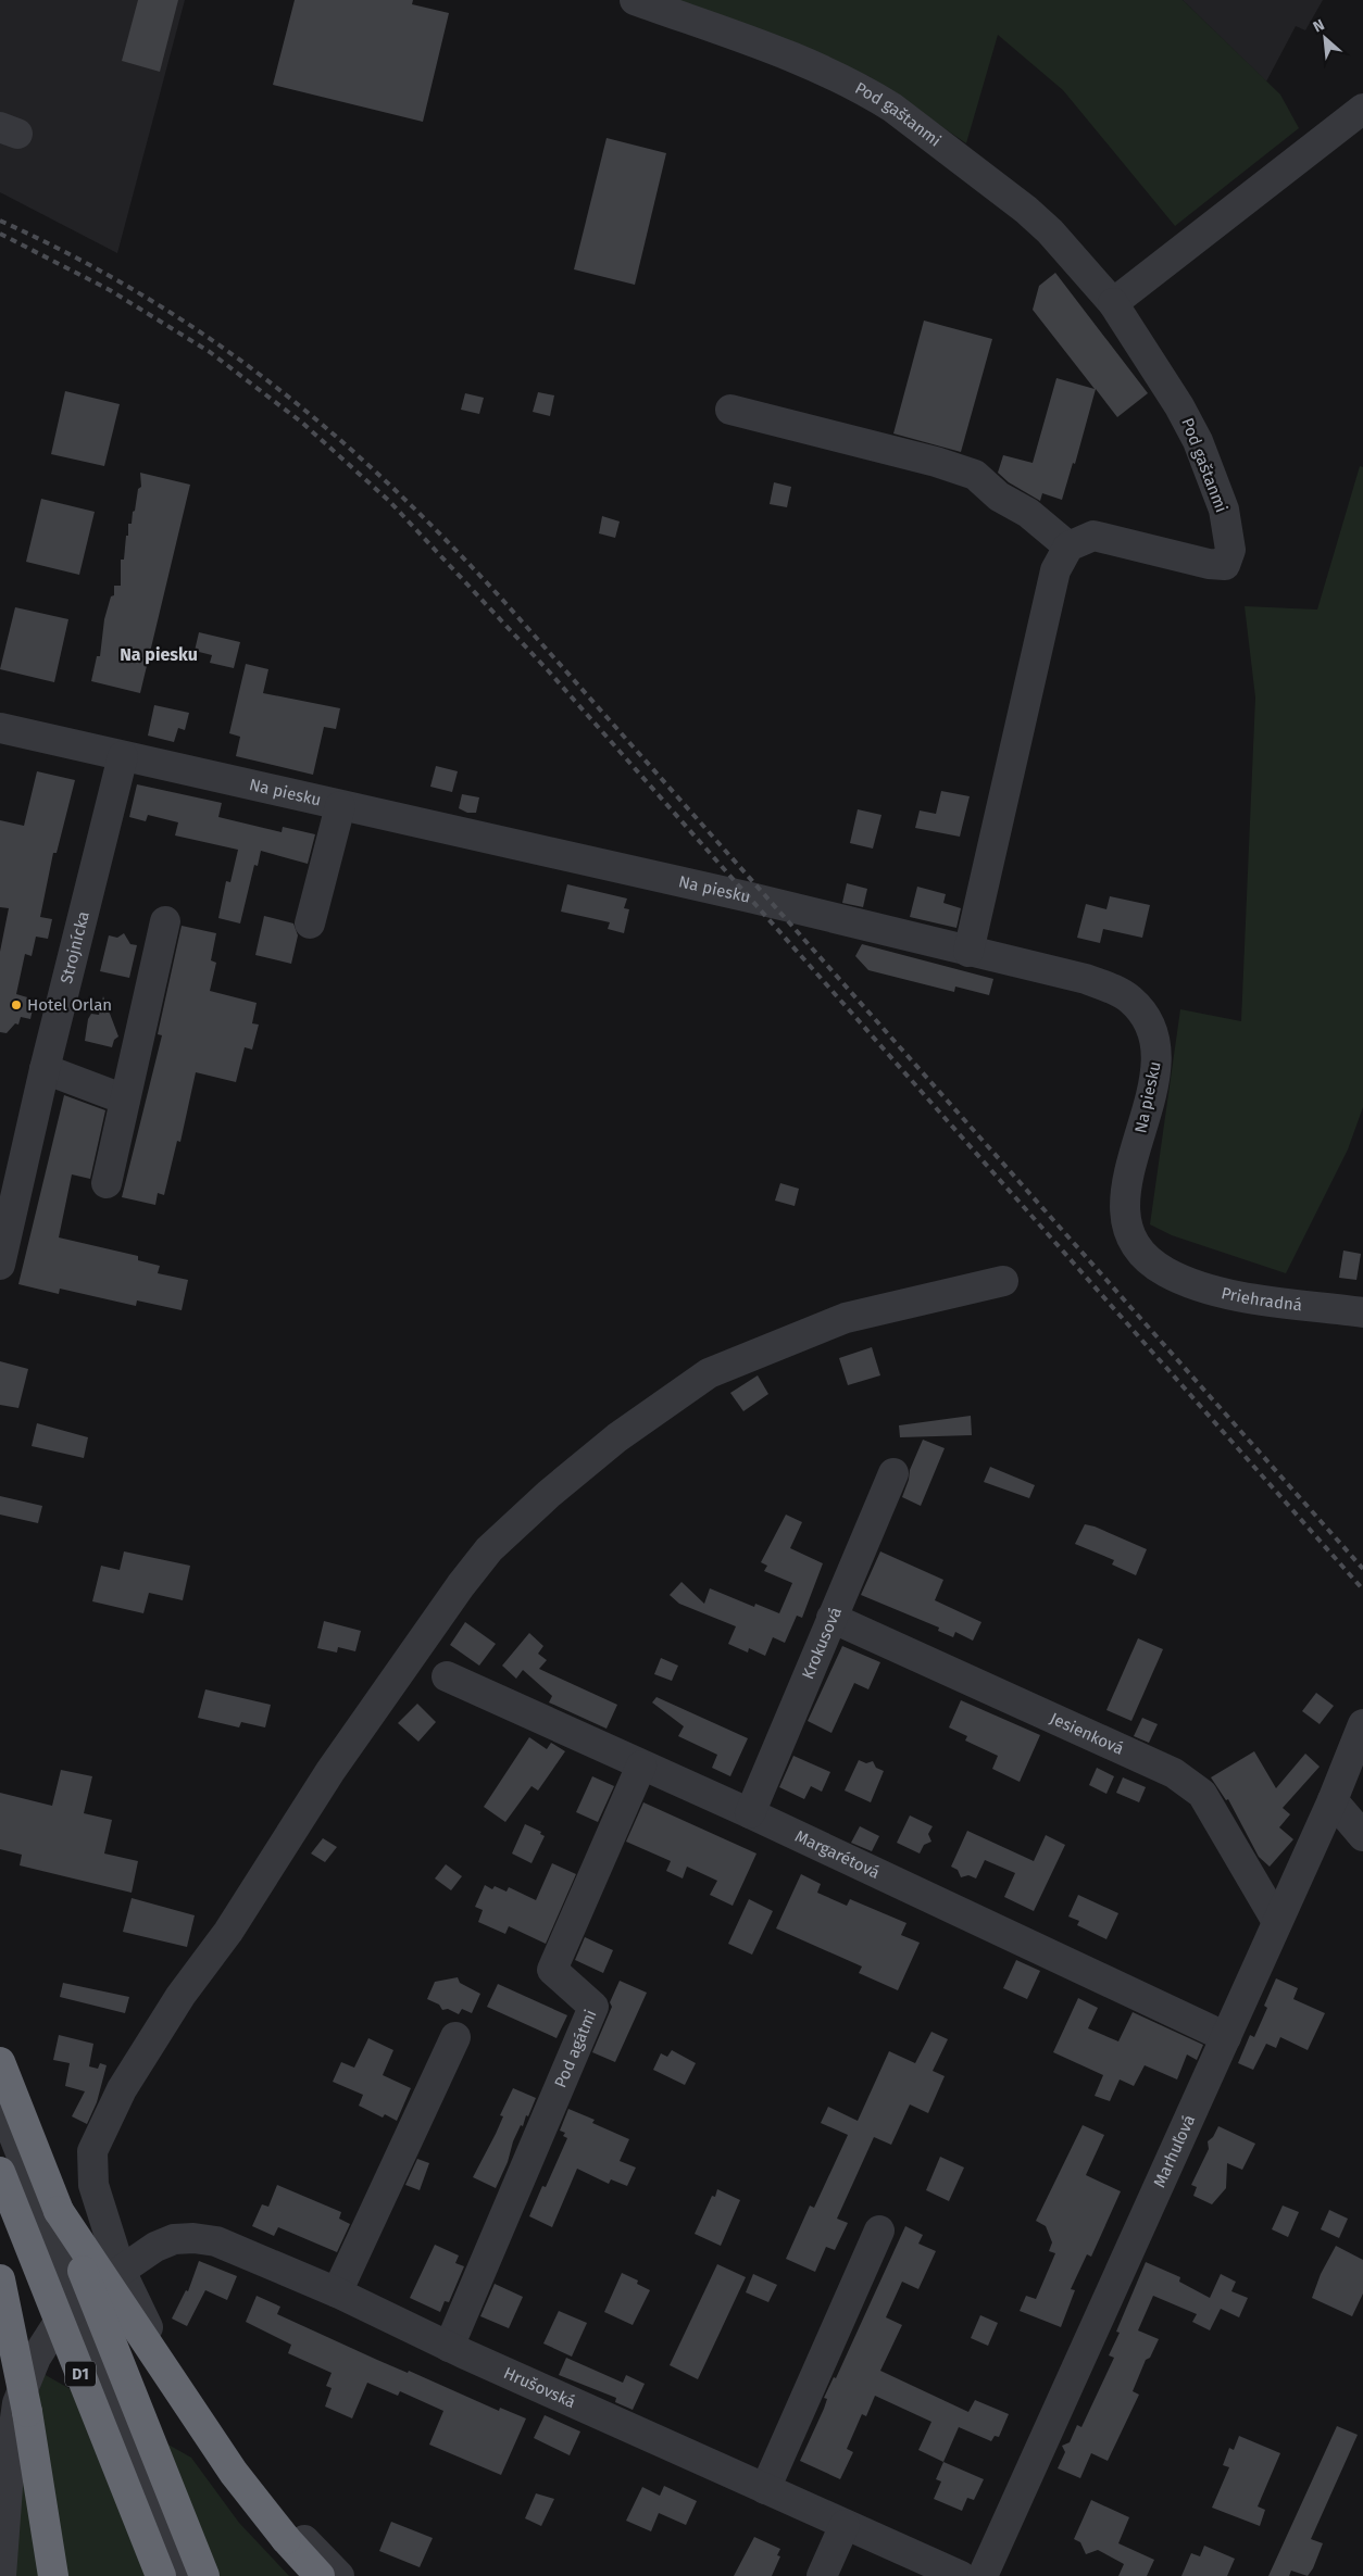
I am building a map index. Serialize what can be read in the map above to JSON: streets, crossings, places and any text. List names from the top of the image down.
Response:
{
  "streets": {
    "highway": ["D1"],
    "street": [
      "Pod gaštanmi",
      "Na piesku",
      "Strojnícka",
      "Priehradná",
      "Krokusová",
      "Jesienková",
      "Margarétová",
      "Pod agátmi",
      "Marhuľová",
      "Hrušovská"
    ]
  },
  "crossings": [
    ["Na piesku", "Strojnícka"],
    ["Na piesku", "Priehradná"],
    ["Krokusová", "Jesienková"],
    ["Krokusová", "Margarétová"],
    ["Jesienková", "Marhuľová"],
    ["Margarétová", "Pod agátmi"],
    ["Margarétová", "Marhuľová"],
    ["Pod agátmi", "Hrušovská"]
  ],
  "districts": ["Na piesku"],
  "places": ["Hotel Orlan"],
  "north": "top left"
}
